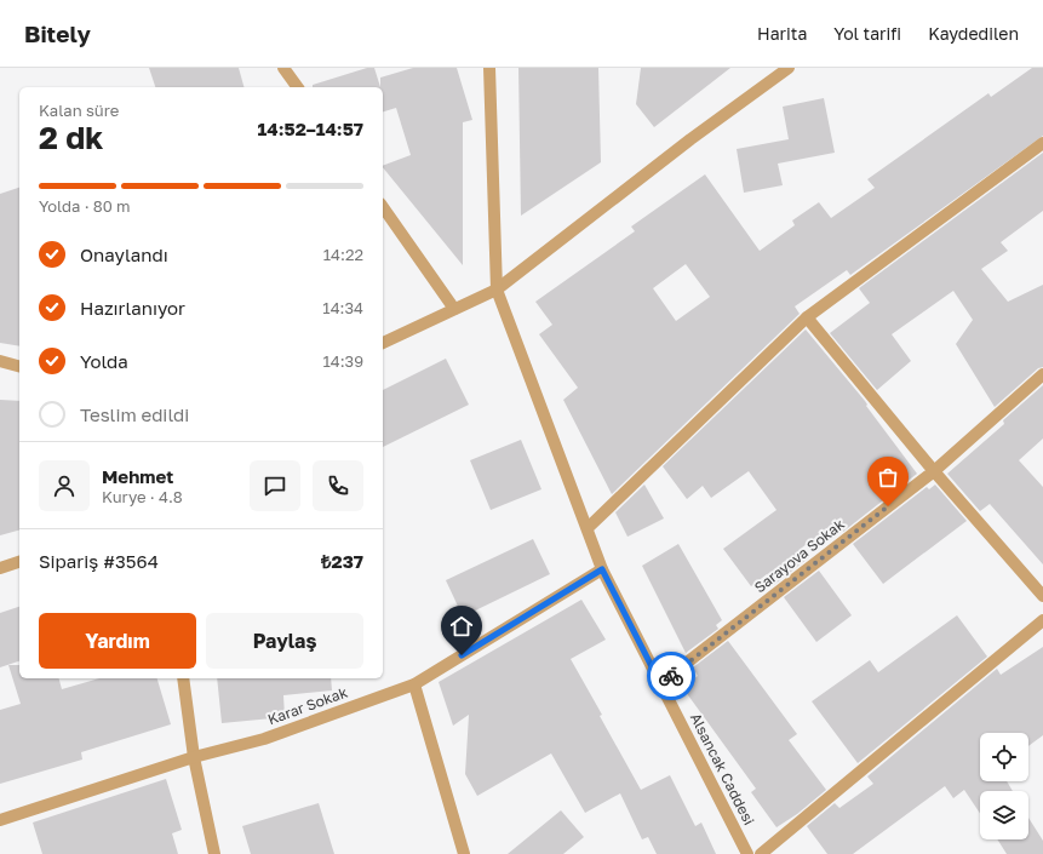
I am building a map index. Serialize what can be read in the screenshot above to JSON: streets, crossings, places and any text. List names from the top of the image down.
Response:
{
  "streets": {
    "street": ["Sarayova Sokak", "Karar Sokak", "Alsancak Caddesi"]
  },
  "crossings": [
    ["Sarayova Sokak", "Alsancak Caddesi"],
    ["Karar Sokak", "Alsancak Caddesi"]
  ],
  "page": {
    "header": "Bitely",
    "nav": ["Harita", "Yol tarifi", "Kaydedilen"],
    "heading": ["2 dk", "Kalan süre", "14:52–14:57"],
    "panel": [
      "Mehmet",
      "Kurye · 4.8",
      "Sipariş #3564",
      "₺237"
    ],
    "bar": "Yolda · 80 m",
    "list": [
      ["Onaylandı", "14:22"],
      ["Hazırlanıyor", "14:34"],
      ["Yolda", "14:39"],
      "Teslim edildi"
    ],
    "buttons": ["Yardım", "Paylaş"]
  }
}
